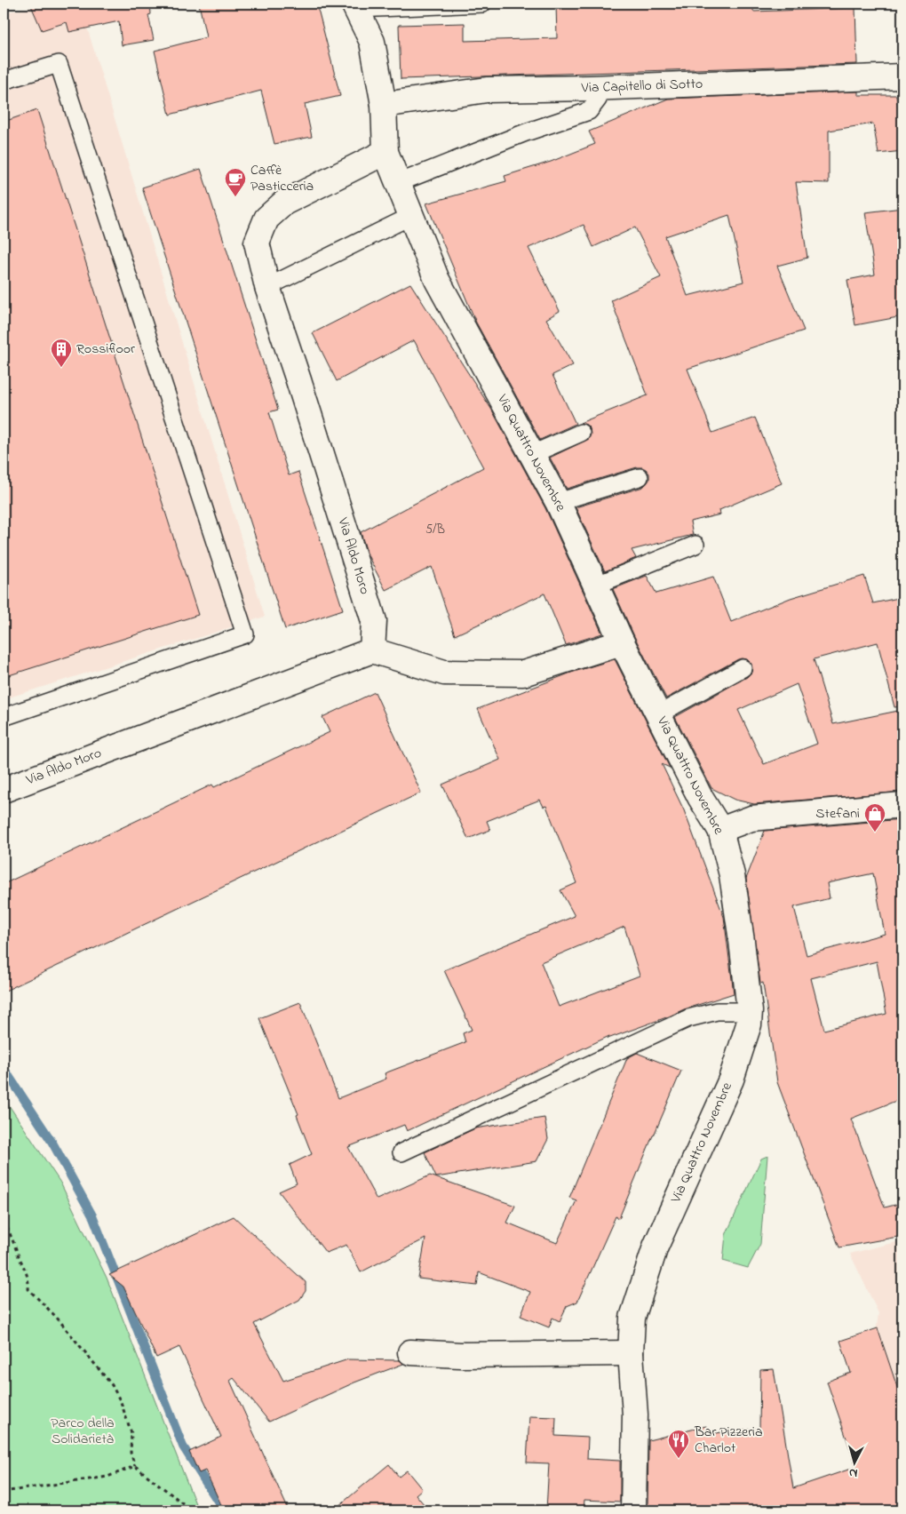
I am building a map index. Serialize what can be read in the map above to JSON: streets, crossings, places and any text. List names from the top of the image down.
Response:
{
  "streets": {
    "street": ["Via Capitello di Sotto", "Via Quattro Novembre", "Via Aldo Moro"]
  },
  "crossings": [
    ["Via Capitello di Sotto", "Via Quattro Novembre"],
    ["Via Quattro Novembre", "Via Aldo Moro"]
  ],
  "parks": ["Parco della Solidarietà"],
  "places": {
    "cafe": ["Caffè Pasticceria"],
    "building": ["Rossifloor"],
    "shop": ["Stefani"],
    "restaurant": ["Bar Pizzeria Charlot"]
  },
  "house_numbers": ["5/B"],
  "north": "bottom"
}
